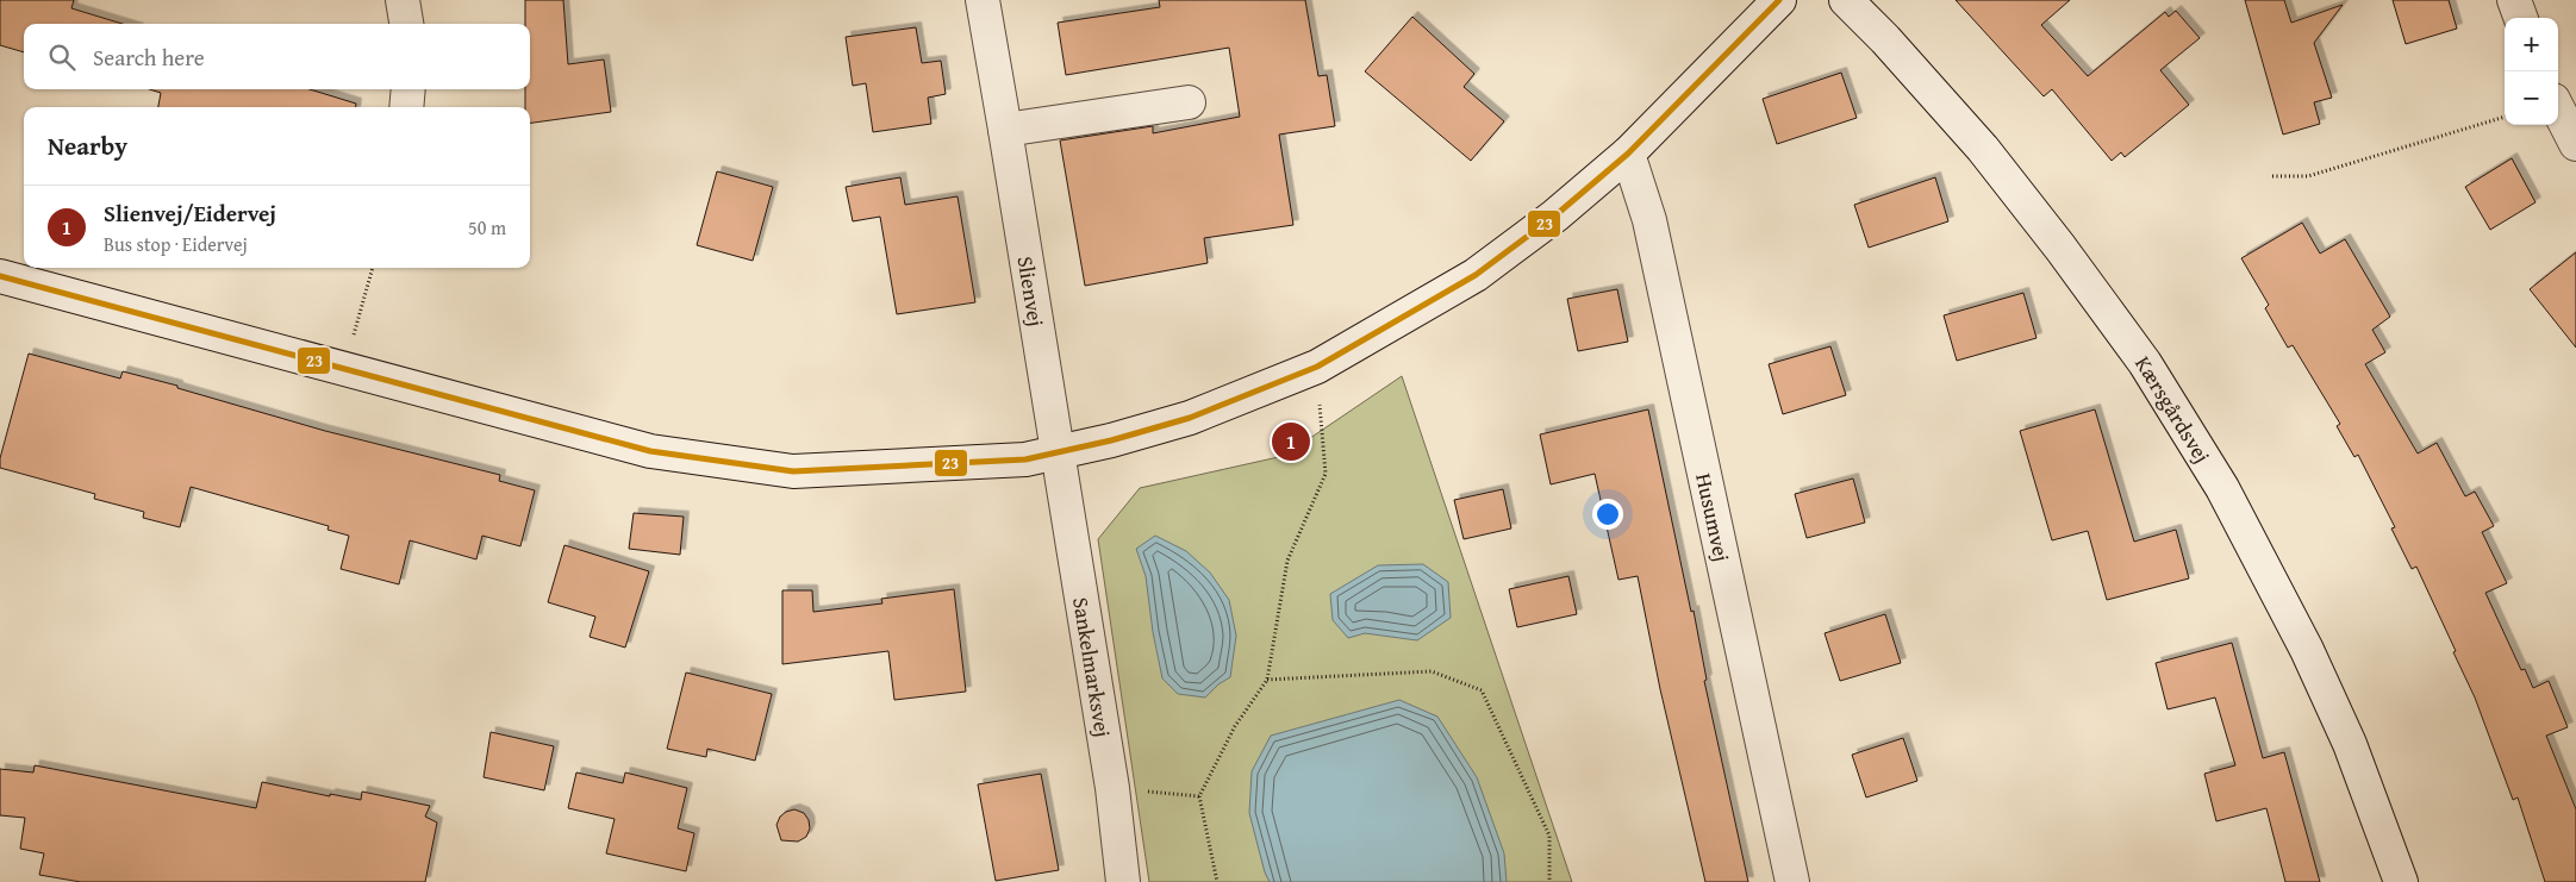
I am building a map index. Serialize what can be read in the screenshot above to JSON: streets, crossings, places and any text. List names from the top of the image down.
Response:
{
  "streets": {
    "street": [
      "Slienvej",
      "Kærsgårdsvej",
      "Husumvej",
      "Sankelmarksvej"
    ]
  },
  "crossings": [
    ["Slienvej", "Sankelmarksvej"]
  ],
  "lines": ["transit line 23"],
  "page": {
    "map_buttons": ["+", "−"],
    "search": "Search here",
    "heading": "Nearby",
    "list": [
      {
        "mark": "1",
        "name": "Slienvej/Eidervej",
        "note": "Bus stop · Eidervej",
        "value": "50 m"
      }
    ],
    "pins": "1"
  }
}
